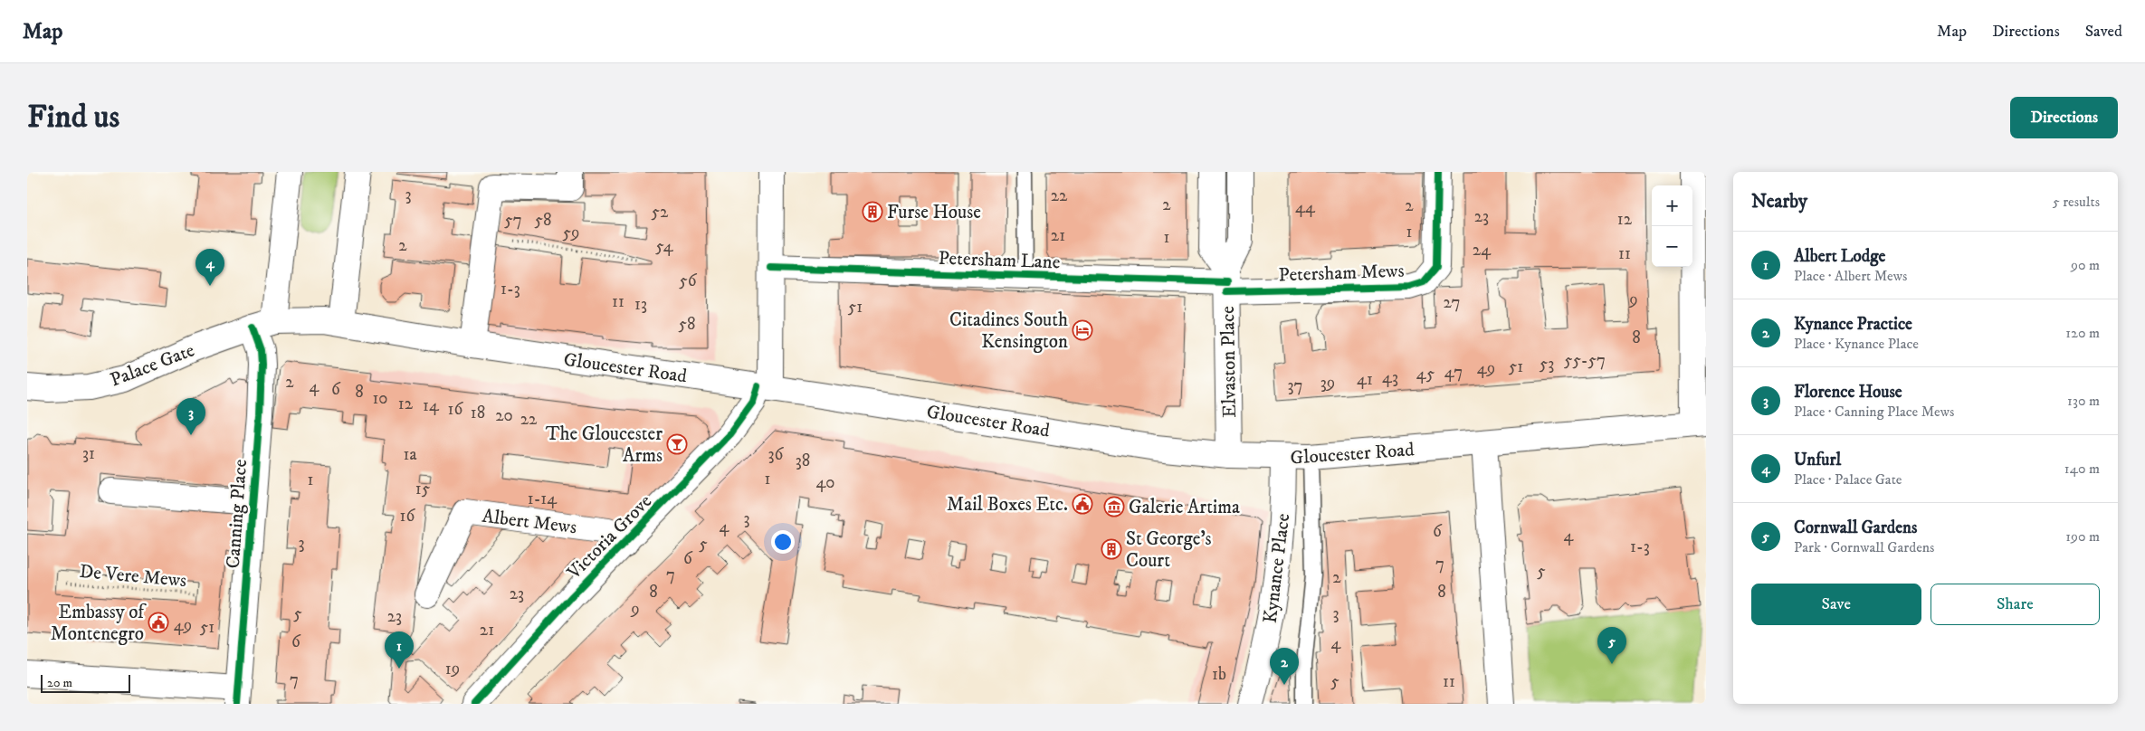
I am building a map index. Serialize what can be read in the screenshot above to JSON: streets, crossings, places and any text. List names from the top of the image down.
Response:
{
  "streets": {
    "street": [
      "Petersham Lane",
      "Petersham Mews",
      "Elvaston Place",
      "Palace Gate",
      "Gloucester Road",
      "Canning Place",
      "Albert Mews",
      "Victoria Grove",
      "Kynance Place"
    ],
    "path": ["De Vere Mews"]
  },
  "crossings": [
    ["Petersham Lane", "Petersham Mews"],
    ["Petersham Lane", "Elvaston Place"],
    ["Petersham Mews", "Elvaston Place"],
    ["Elvaston Place", "Gloucester Road"],
    ["Palace Gate", "Gloucester Road"],
    ["Palace Gate", "Canning Place"],
    ["Gloucester Road", "Canning Place"],
    ["Gloucester Road", "Victoria Grove"],
    ["Gloucester Road", "Kynance Place"],
    ["Albert Mews", "Victoria Grove"]
  ],
  "places": {
    "building": ["Furse House", "St George's Court"],
    "hotel": ["Citadines South Kensington"],
    "bar": ["The Gloucester Arms"],
    "public building": ["Mail Boxes Etc.", "Embassy of Montenegro"],
    "museum": ["Galerie Artima"]
  },
  "house_numbers": [
    "3",
    "22",
    "2",
    "2",
    "44",
    "52",
    "23",
    "12",
    "57",
    "58",
    "1",
    "59",
    "21",
    "1",
    "2",
    "54",
    "24",
    "11",
    "56",
    "1-3",
    "9",
    "11",
    "27",
    "13",
    "51",
    "58",
    "8",
    "55-57",
    "53",
    "51",
    "49",
    "47",
    "45",
    "43",
    "41",
    "2",
    "39",
    "37",
    "4",
    "6",
    "8",
    "10",
    "12",
    "14",
    "16",
    "18",
    "20",
    "22",
    "31",
    "1a",
    "36",
    "38",
    "1",
    "1",
    "40",
    "15",
    "1-14",
    "16",
    "3",
    "4",
    "6",
    "4",
    "3",
    "5",
    "1-3",
    "6",
    "7",
    "5",
    "7",
    "2",
    "8",
    "8",
    "23",
    "9",
    "5",
    "3",
    "23",
    "49",
    "51",
    "21",
    "6",
    "4",
    "19",
    "1b",
    "7",
    "5",
    "11"
  ],
  "scale_bar": "20 m",
  "page": {
    "header": "Map",
    "nav": ["Map", "Directions", "Saved"],
    "buttons": [
      "Directions",
      ["Save", "Share"]
    ],
    "title": "Find us",
    "heading": ["Nearby", "5 results"],
    "map_buttons": ["+", "−"],
    "list": [
      {
        "mark": "1",
        "name": "Albert Lodge",
        "note": "Place · Albert Mews",
        "value": "90 m"
      },
      {
        "mark": "2",
        "name": "Kynance Practice",
        "note": "Place · Kynance Place",
        "value": "120 m"
      },
      {
        "mark": "3",
        "name": "Florence House",
        "note": "Place · Canning Place Mews",
        "value": "130 m"
      },
      {
        "mark": "4",
        "name": "Unfurl",
        "note": "Place · Palace Gate",
        "value": "140 m"
      },
      {
        "mark": "5",
        "name": "Cornwall Gardens",
        "note": "Park · Cornwall Gardens",
        "value": "190 m"
      }
    ],
    "pins": [
      "4",
      "3",
      "5",
      "1",
      "2"
    ],
    "scale": "20 m"
  }
}
